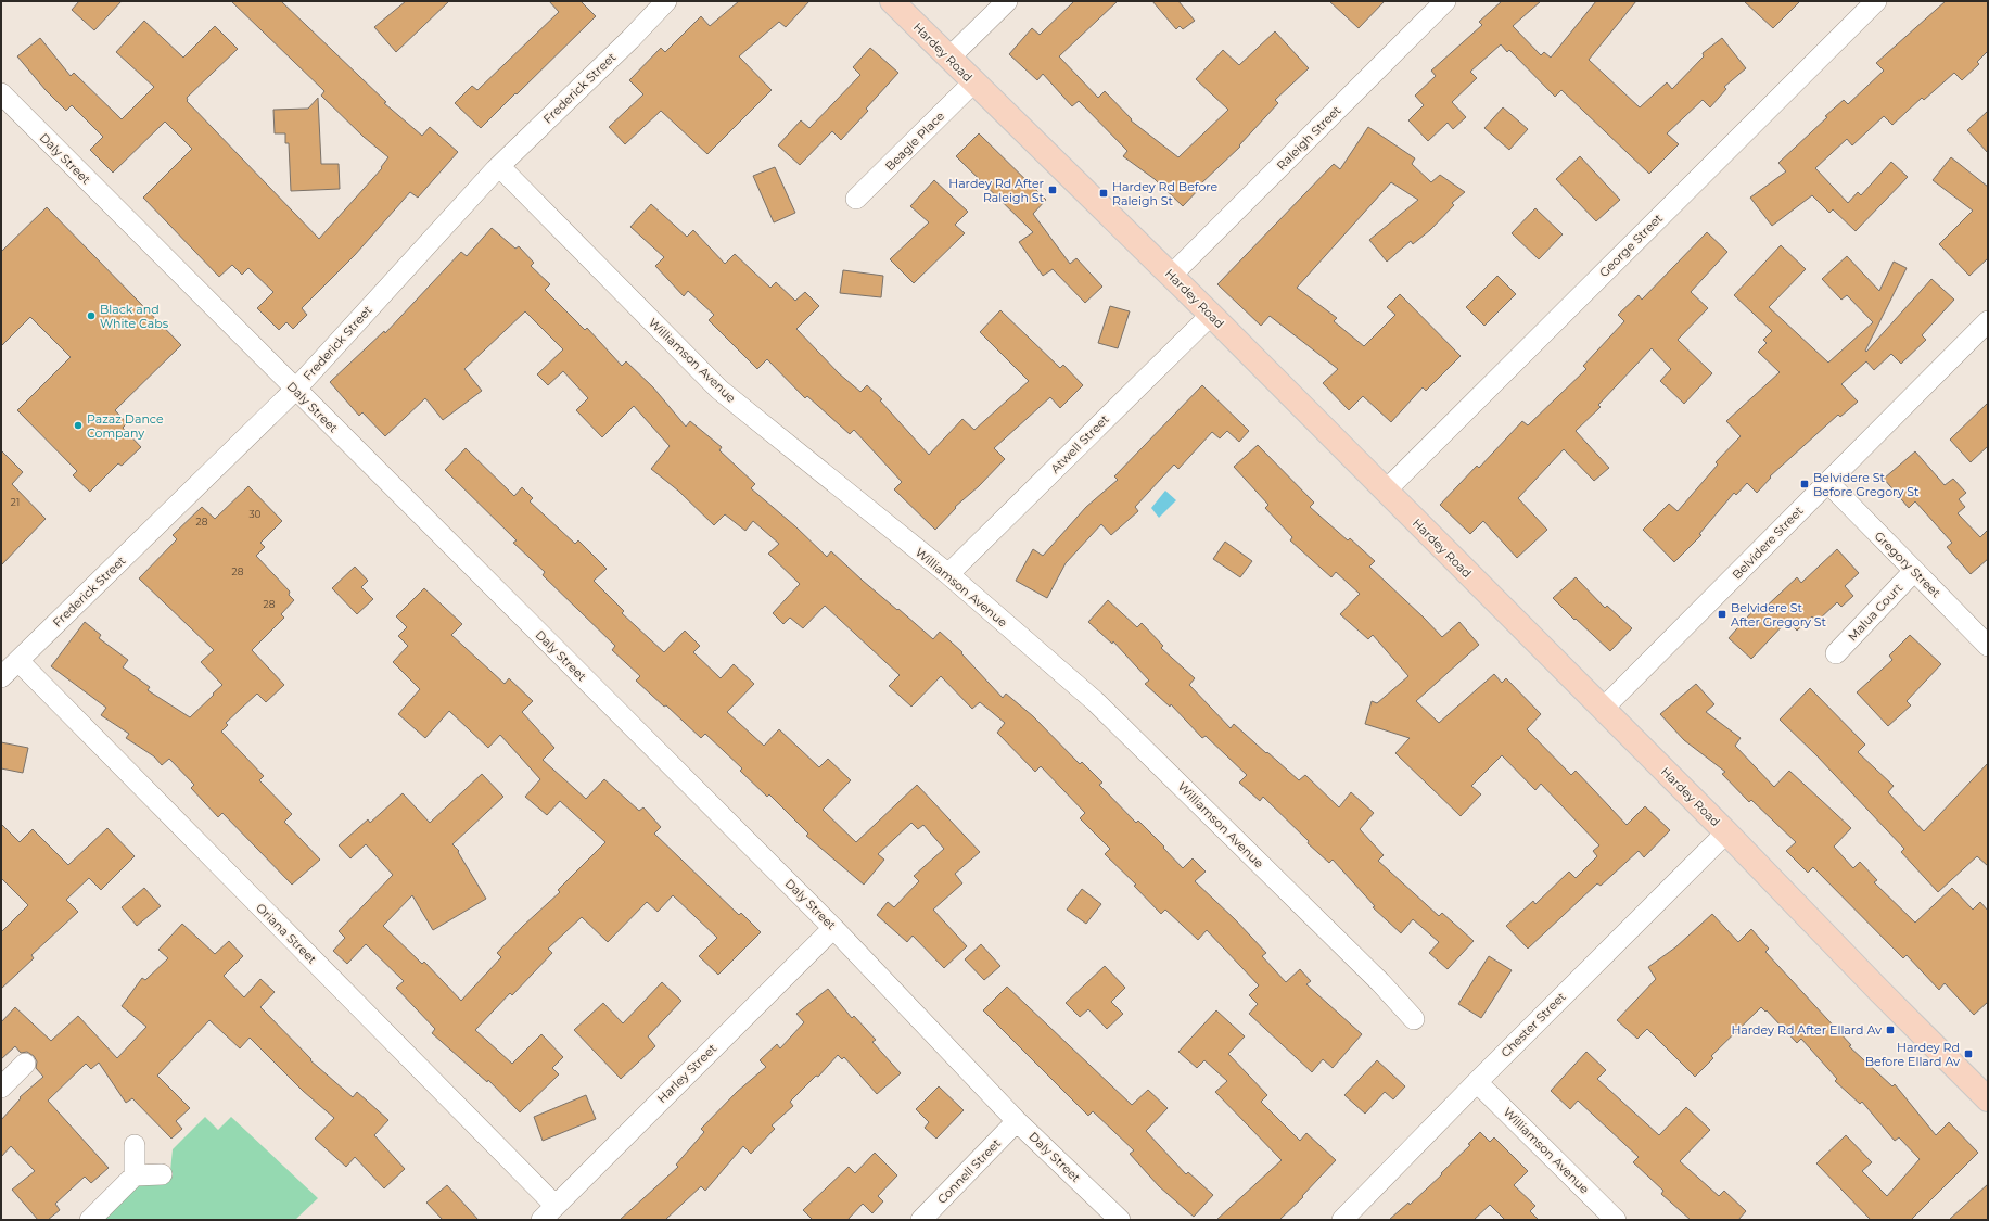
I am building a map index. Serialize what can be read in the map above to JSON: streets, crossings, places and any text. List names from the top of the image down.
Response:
{
  "streets": {
    "main road": ["Hardey Road"],
    "street": [
      "Frederick Street",
      "Raleigh Street",
      "Beagle Place",
      "Daly Street",
      "George Street",
      "Williamson Avenue",
      "Atwell Street",
      "Belvidere Street",
      "Gregory Street",
      "Malua Court",
      "Oriana Street",
      "Chester Street",
      "Harley Street",
      "Connell Street"
    ]
  },
  "crossings": [
    ["Hardey Road", "Raleigh Street"],
    ["Hardey Road", "Beagle Place"],
    ["Hardey Road", "George Street"],
    ["Hardey Road", "Atwell Street"],
    ["Hardey Road", "Belvidere Street"],
    ["Hardey Road", "Chester Street"],
    ["Frederick Street", "Daly Street"],
    ["Frederick Street", "Williamson Avenue"],
    ["Frederick Street", "Oriana Street"],
    ["Daly Street", "Harley Street"],
    ["Daly Street", "Connell Street"],
    ["Williamson Avenue", "Atwell Street"],
    ["Williamson Avenue", "Chester Street"],
    ["Belvidere Street", "Gregory Street"],
    ["Gregory Street", "Malua Court"],
    ["Oriana Street", "Harley Street"]
  ],
  "places": {
    "transit": [
      "Hardey Rd After Raleigh St",
      "Hardey Rd Before Raleigh St",
      "Belvidere St Before Gregory St",
      "Belvidere St After Gregory St",
      "Hardey Rd After Ellard Av",
      "Hardey Rd Before Ellard Av"
    ],
    "other": ["Black and White Cabs", "Pazaz Dance Company"]
  },
  "house_numbers": [
    "21",
    "30",
    "28",
    "28",
    "28"
  ]
}
